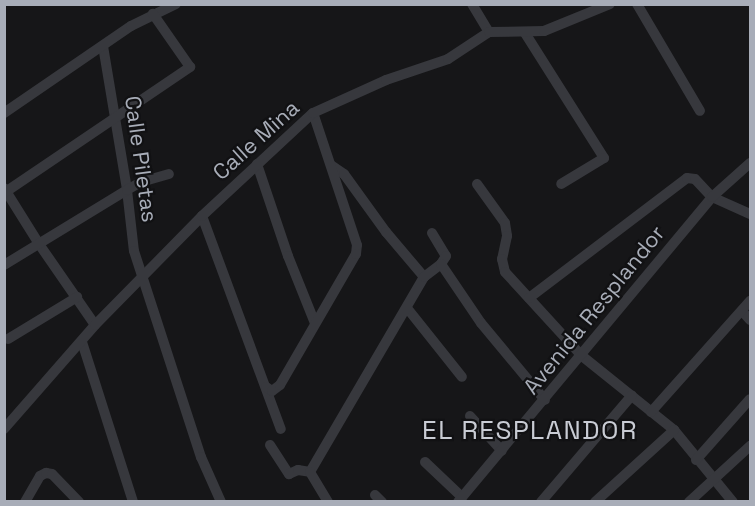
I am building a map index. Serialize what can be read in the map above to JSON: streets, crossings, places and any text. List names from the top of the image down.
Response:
{
  "streets": {
    "street": ["Calle Mina", "Calle Piletas", "Avenida Resplandor"]
  },
  "crossings": [
    ["Calle Mina", "Calle Piletas"]
  ],
  "districts": ["EL RESPLANDOR"]
}
